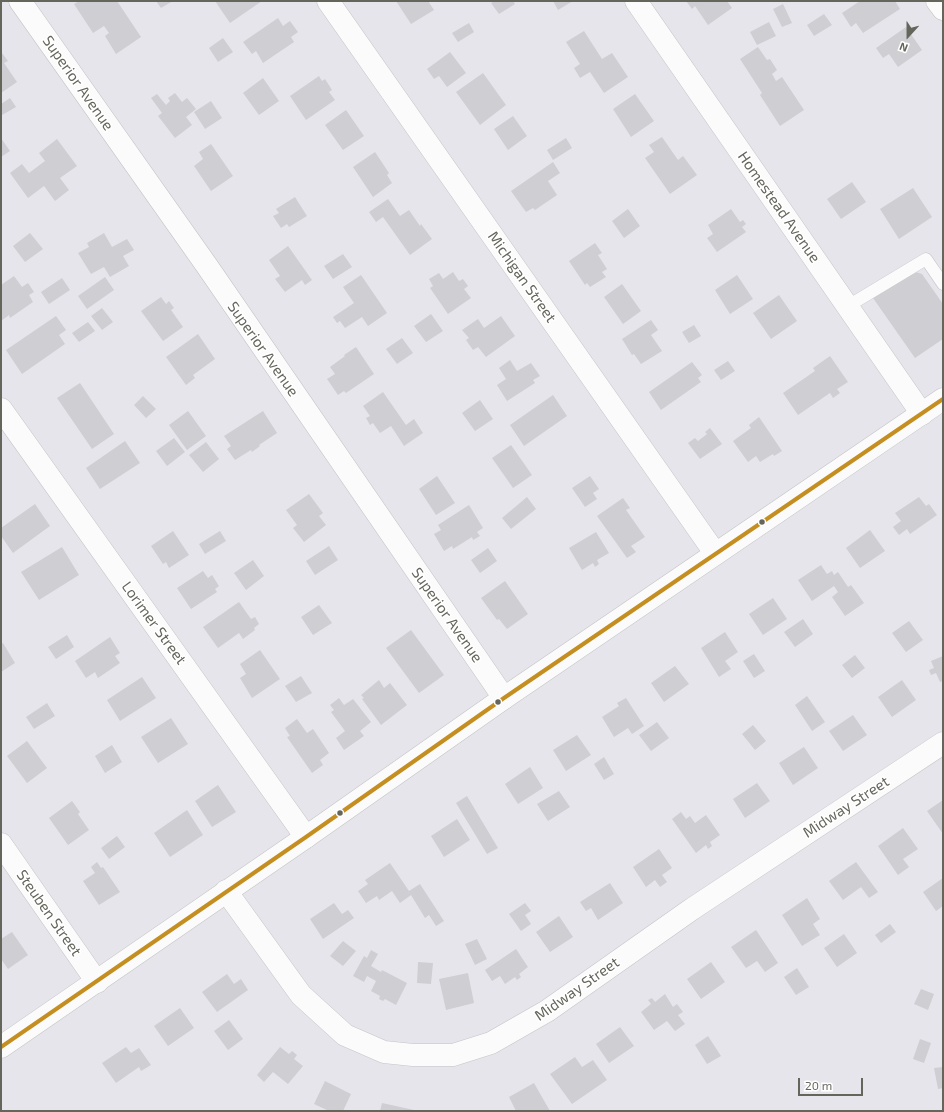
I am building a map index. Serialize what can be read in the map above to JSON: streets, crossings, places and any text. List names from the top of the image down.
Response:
{
  "streets": {
    "street": [
      "Superior Avenue",
      "Homestead Avenue",
      "Michigan Street",
      "Lorimer Street",
      "Midway Street",
      "Steuben Street"
    ]
  },
  "scale_bar": "20 m",
  "north": "bottom"
}
